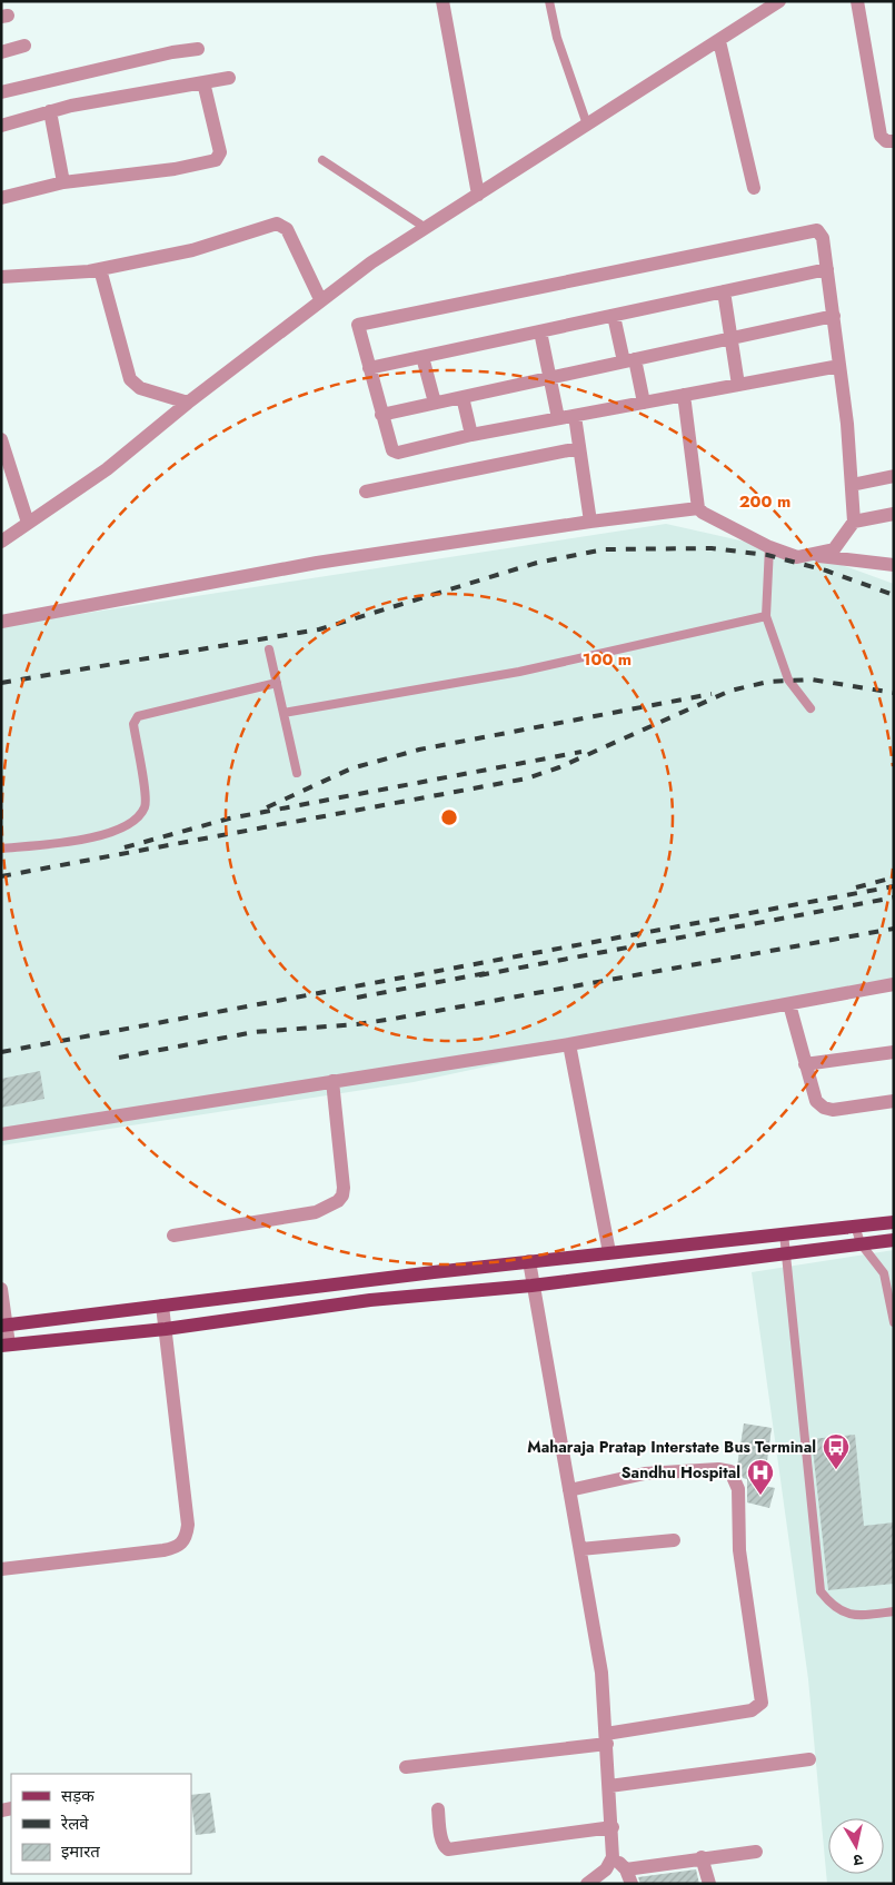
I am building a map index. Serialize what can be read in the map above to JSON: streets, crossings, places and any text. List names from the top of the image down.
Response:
{
  "places": {
    "bus stop": ["Maharaja Pratap Interstate Bus Terminal"],
    "hospital": ["Sandhu Hospital"]
  },
  "legend": ["सड़क", "रेलवे", "इमारत"],
  "north": "bottom",
  "rings": ["200 m", "100 m"]
}
